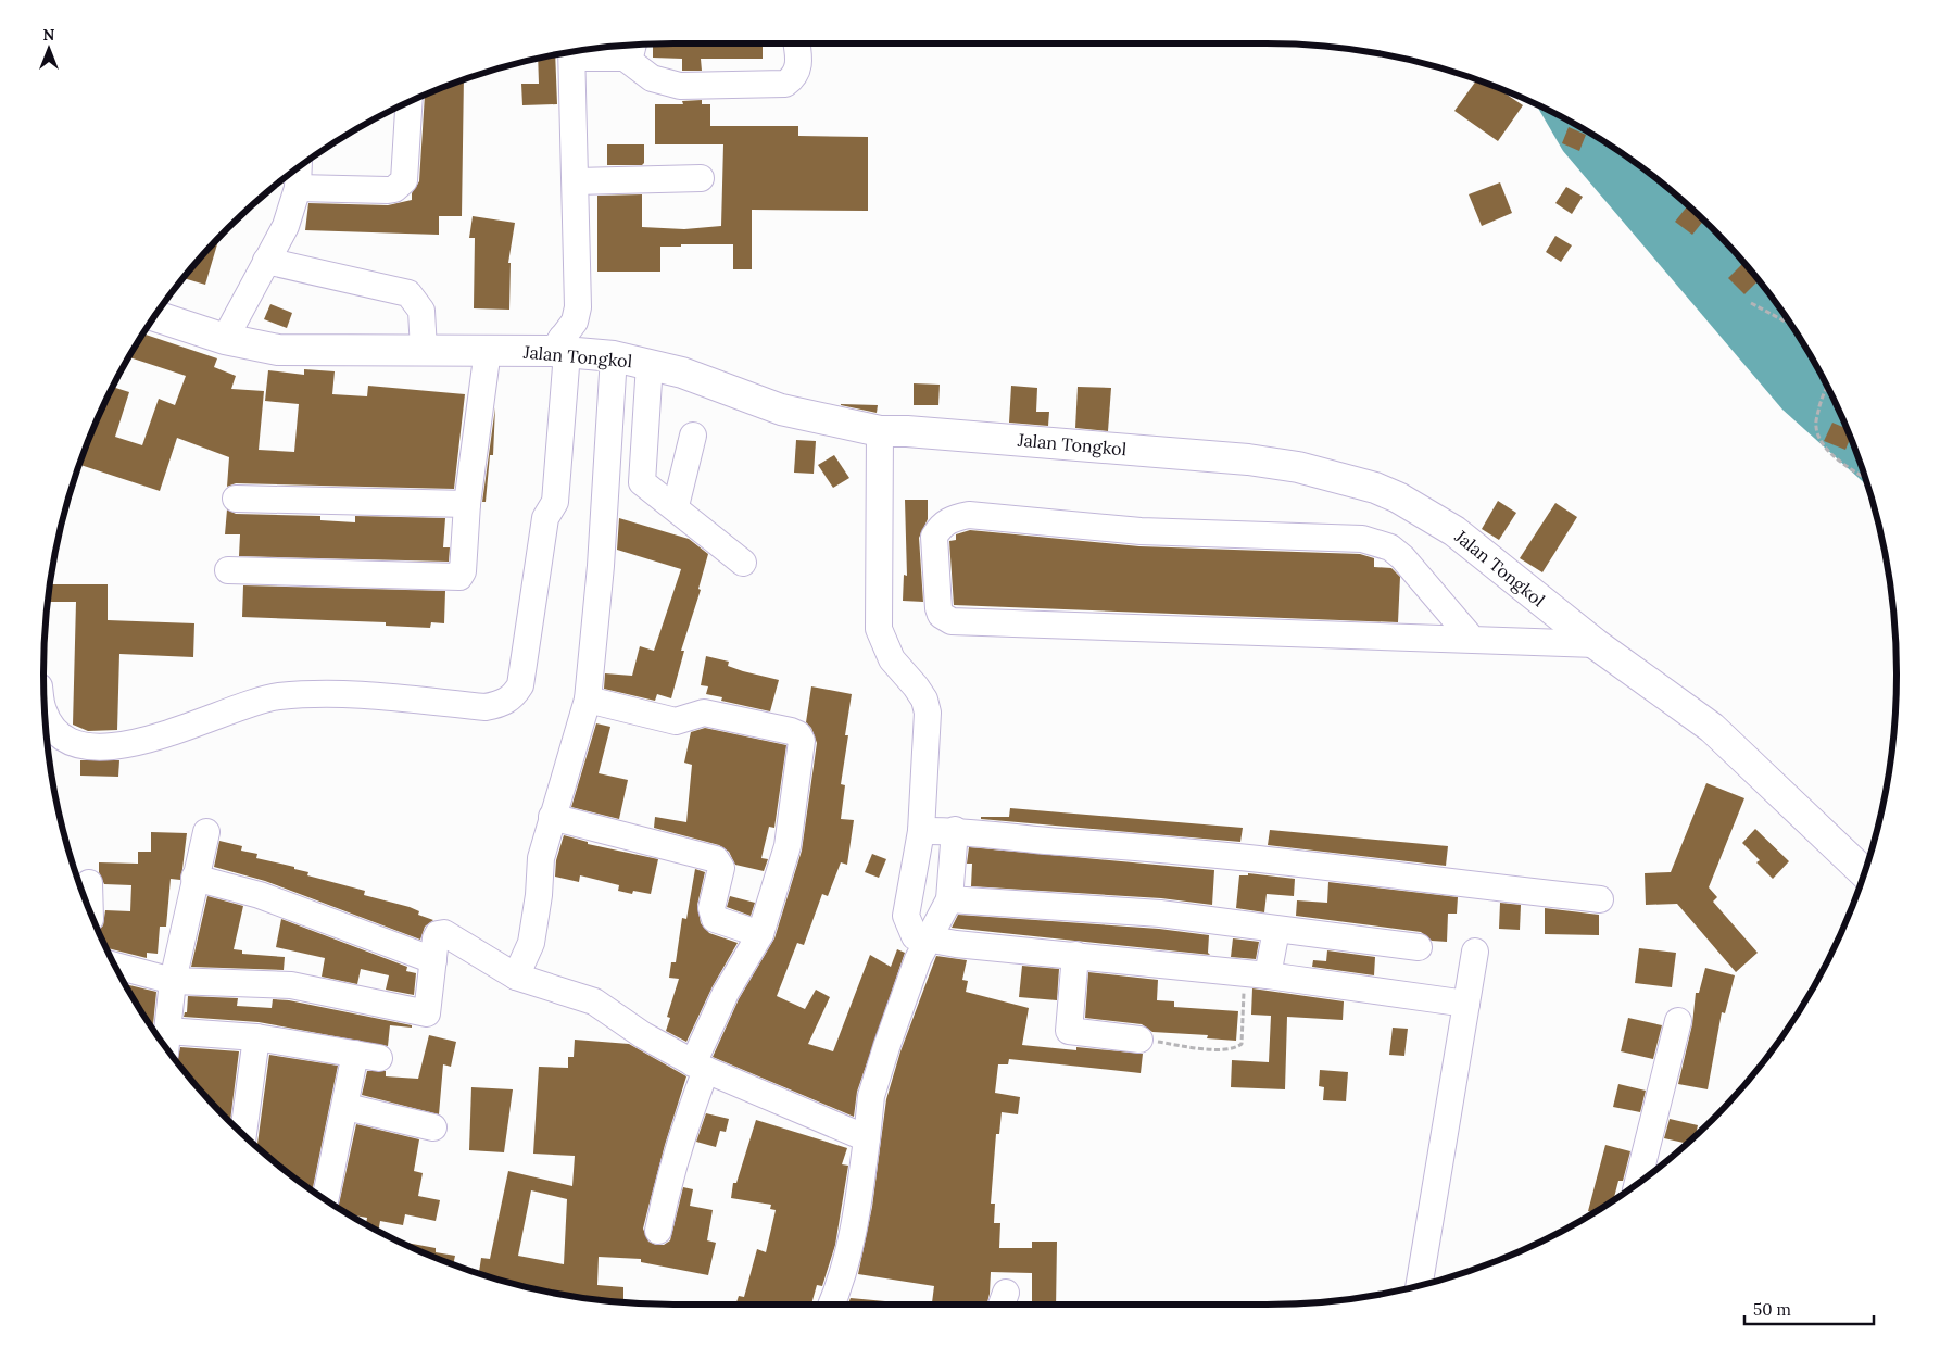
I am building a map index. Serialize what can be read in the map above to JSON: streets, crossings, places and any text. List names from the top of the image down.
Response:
{
  "streets": {
    "highway": ["Jalan Tongkol"]
  },
  "scale_bar": "50 m",
  "north": "top"
}
